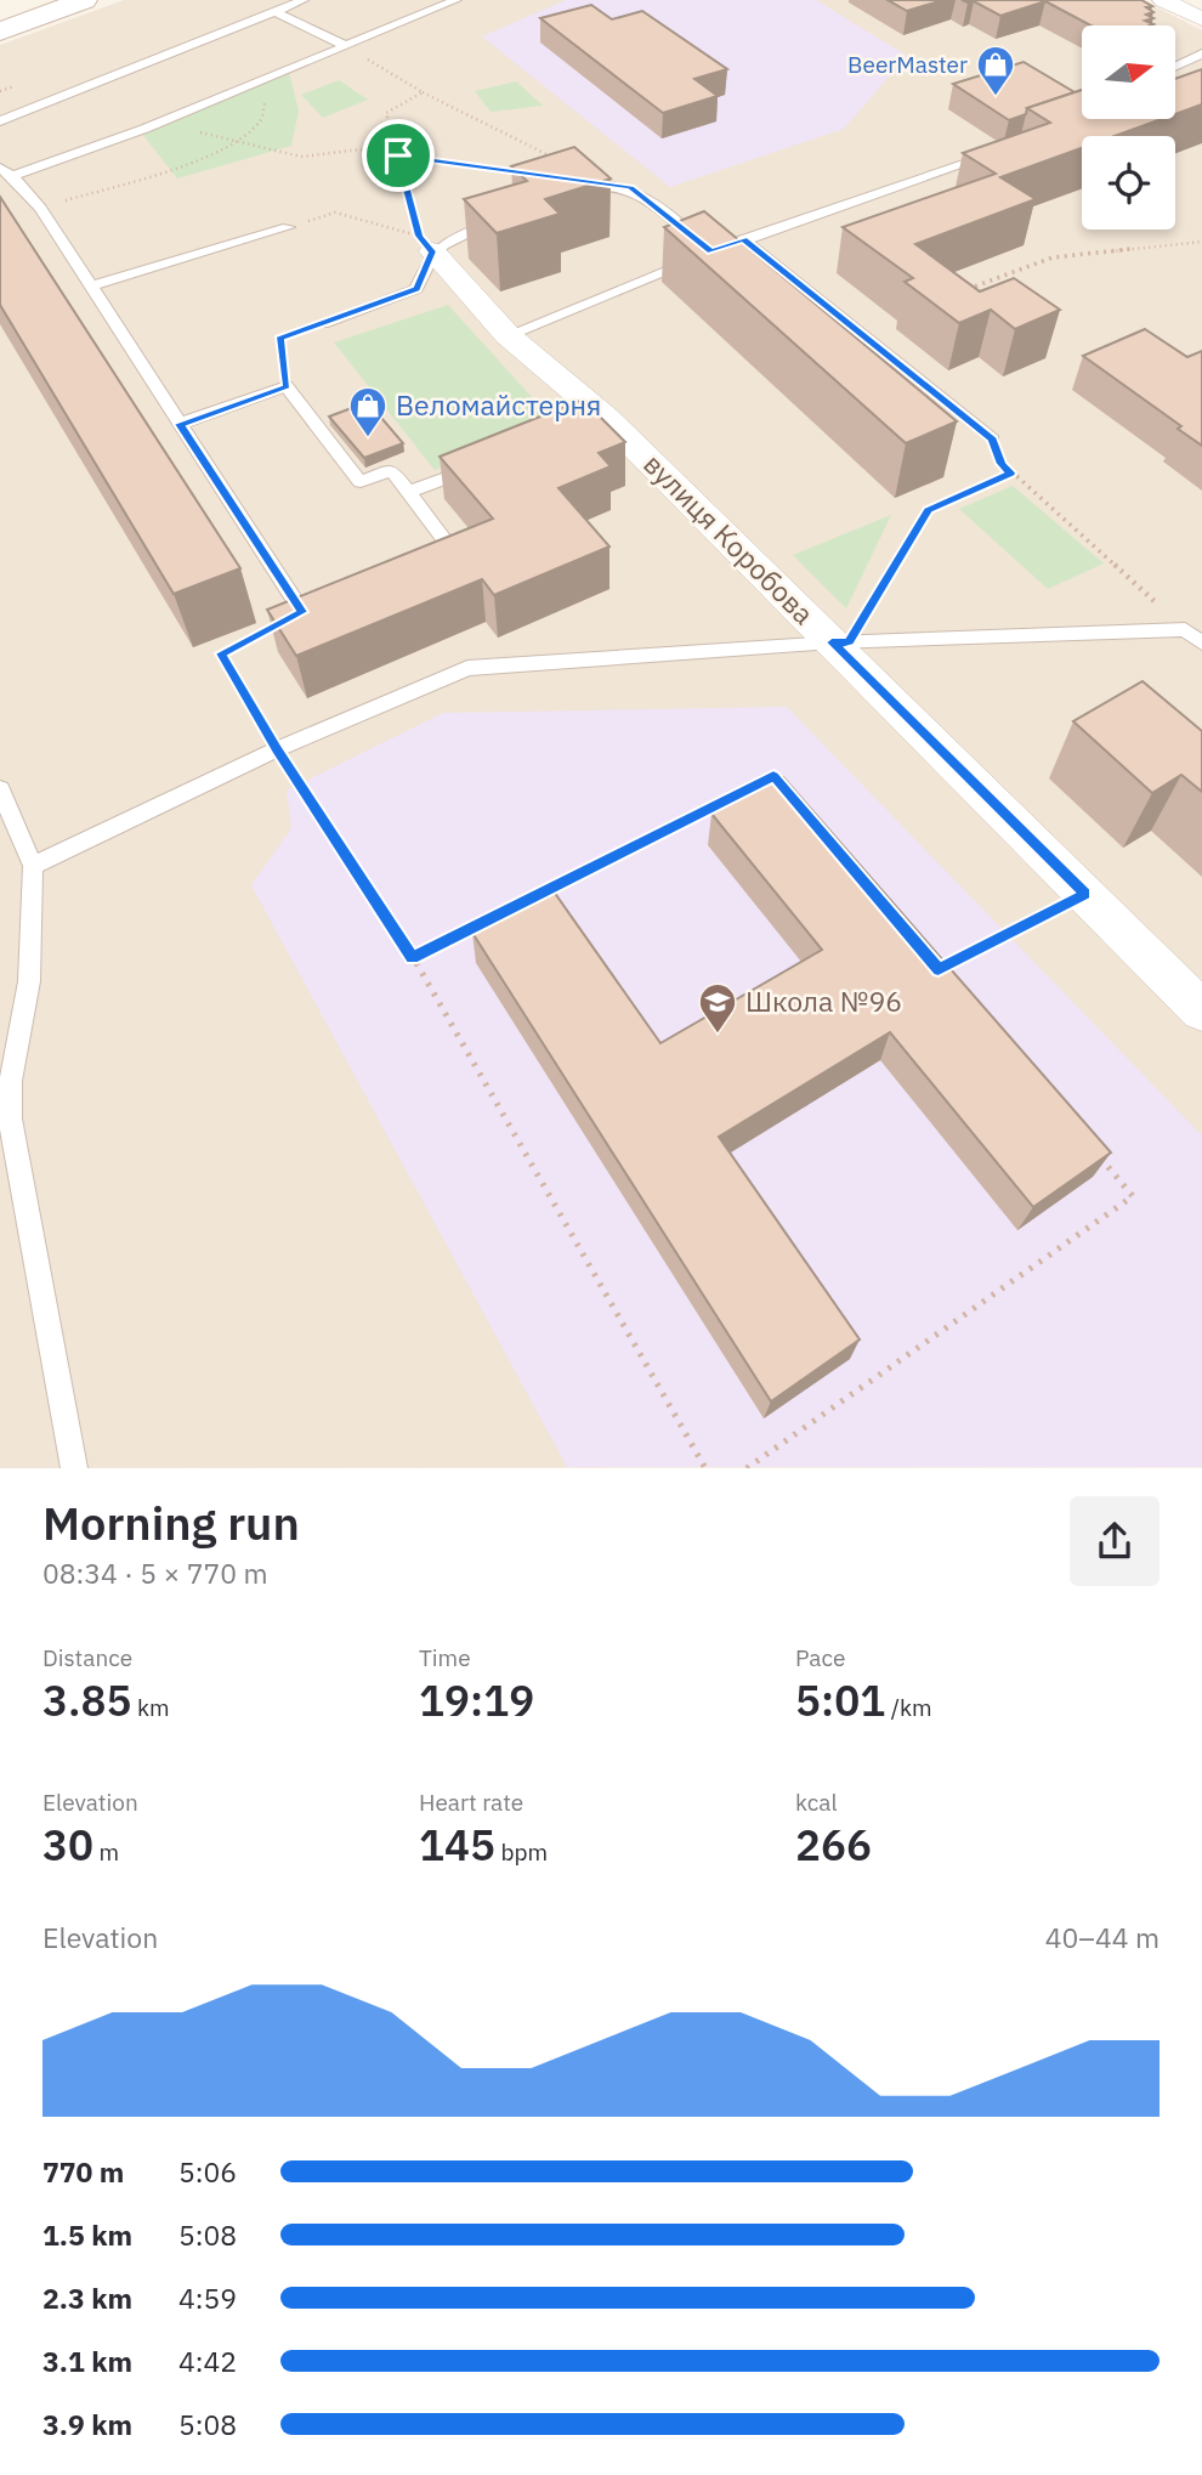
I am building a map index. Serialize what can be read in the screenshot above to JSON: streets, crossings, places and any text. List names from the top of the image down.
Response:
{
  "streets": {
    "street": ["вулиця Коробова"]
  },
  "places": {
    "shop": ["BeerMaster", "Веломайстерня"],
    "school or university": ["Школа №96"]
  },
  "north": "right",
  "page": {
    "heading": ["Morning run", "08:34 · 5 × 770 m"],
    "stats": [
      ["Distance", "3.85 km"],
      ["Time", "19:19"],
      ["Pace", "5:01 /km"],
      ["Elevation", "30 m"],
      ["Heart rate", "145 bpm"],
      ["kcal", "266"]
    ],
    "chart": ["Elevation", "40–44 m"],
    "list": [
      {
        "name": "770 m",
        "note": "5:06"
      },
      {
        "name": "1.5 km",
        "note": "5:08"
      },
      {
        "name": "2.3 km",
        "note": "4:59"
      },
      {
        "name": "3.1 km",
        "note": "4:42"
      },
      {
        "name": "3.9 km",
        "note": "5:08"
      }
    ]
  }
}
